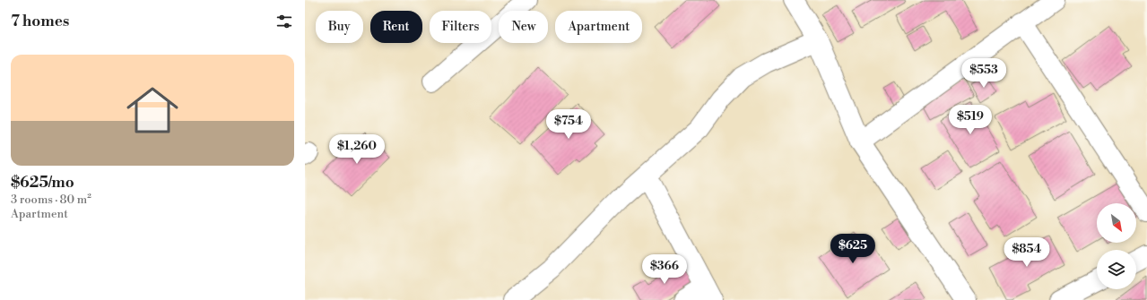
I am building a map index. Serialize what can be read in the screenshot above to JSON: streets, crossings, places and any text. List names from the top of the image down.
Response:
{
  "north": "bottom right",
  "page": {
    "heading": "7 homes",
    "chip": [
      "Buy",
      "Rent",
      "Filters",
      "New",
      "Apartment"
    ],
    "list": [
      {
        "name": "$625/mo",
        "note": "3 rooms · 80 m² · Apartment"
      }
    ],
    "price": [
      "$553",
      "$519",
      "$754",
      "$1,260",
      "$625",
      "$854",
      "$366"
    ]
  }
}
